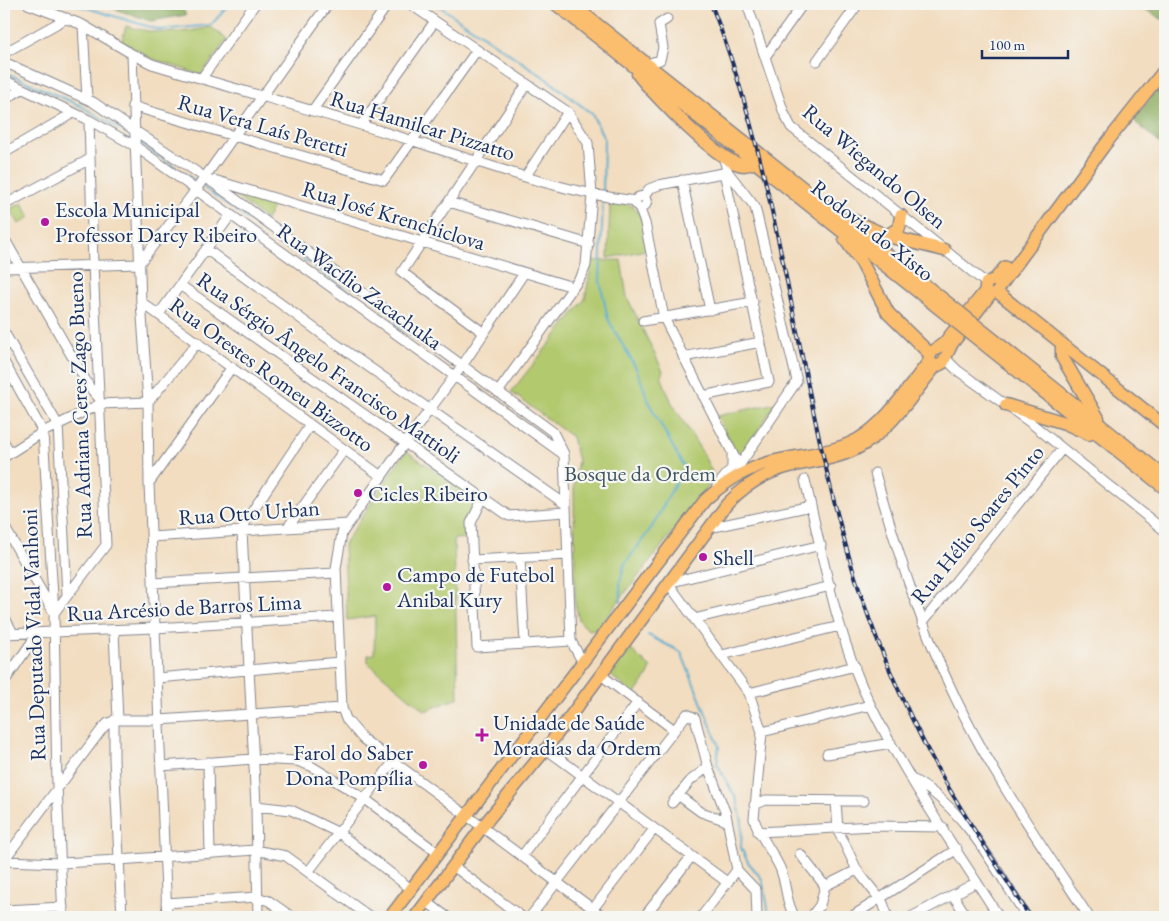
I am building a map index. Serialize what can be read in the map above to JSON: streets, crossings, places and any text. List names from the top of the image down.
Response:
{
  "streets": {
    "highway": ["Rodovia do Xisto"],
    "main road": ["Rua Wiegando Olsen"],
    "street": [
      "Rua Vera Laís Peretti",
      "Rua Hamilcar Pizzatto",
      "Rua José Krenchiclova",
      "Rua Wacílio Zacachuka",
      "Rua Sérgio Ângelo Francisco Mattioli",
      "Rua Orestes Romeu Bizzotto",
      "Rua Adriana Ceres Zago Bueno",
      "Rua Otto Urban",
      "Rua Hélio Soares Pinto",
      "Rua Arcésio de Barros Lima",
      "Rua Deputado Vidal Vanhoni"
    ]
  },
  "crossings": [
    ["Rua Vera Laís Peretti", "Rua Hamilcar Pizzatto"],
    ["Rua José Krenchiclova", "Rua Wacílio Zacachuka"],
    ["Rua Wacílio Zacachuka", "Rua Adriana Ceres Zago Bueno"],
    ["Rua Adriana Ceres Zago Bueno", "Rua Deputado Vidal Vanhoni"],
    ["Rua Arcésio de Barros Lima", "Rua Deputado Vidal Vanhoni"]
  ],
  "parks": ["Bosque da Ordem"],
  "places": {
    "other": [
      "Escola Municipal Professor Darcy Ribeiro",
      "Cicles Ribeiro",
      "Shell",
      "Campo de Futebol Anibal Kury",
      "Farol do Saber Dona Pompília"
    ],
    "health": ["Unidade de Saúde Moradias da Ordem"]
  },
  "scale_bar": "100 m"
}
